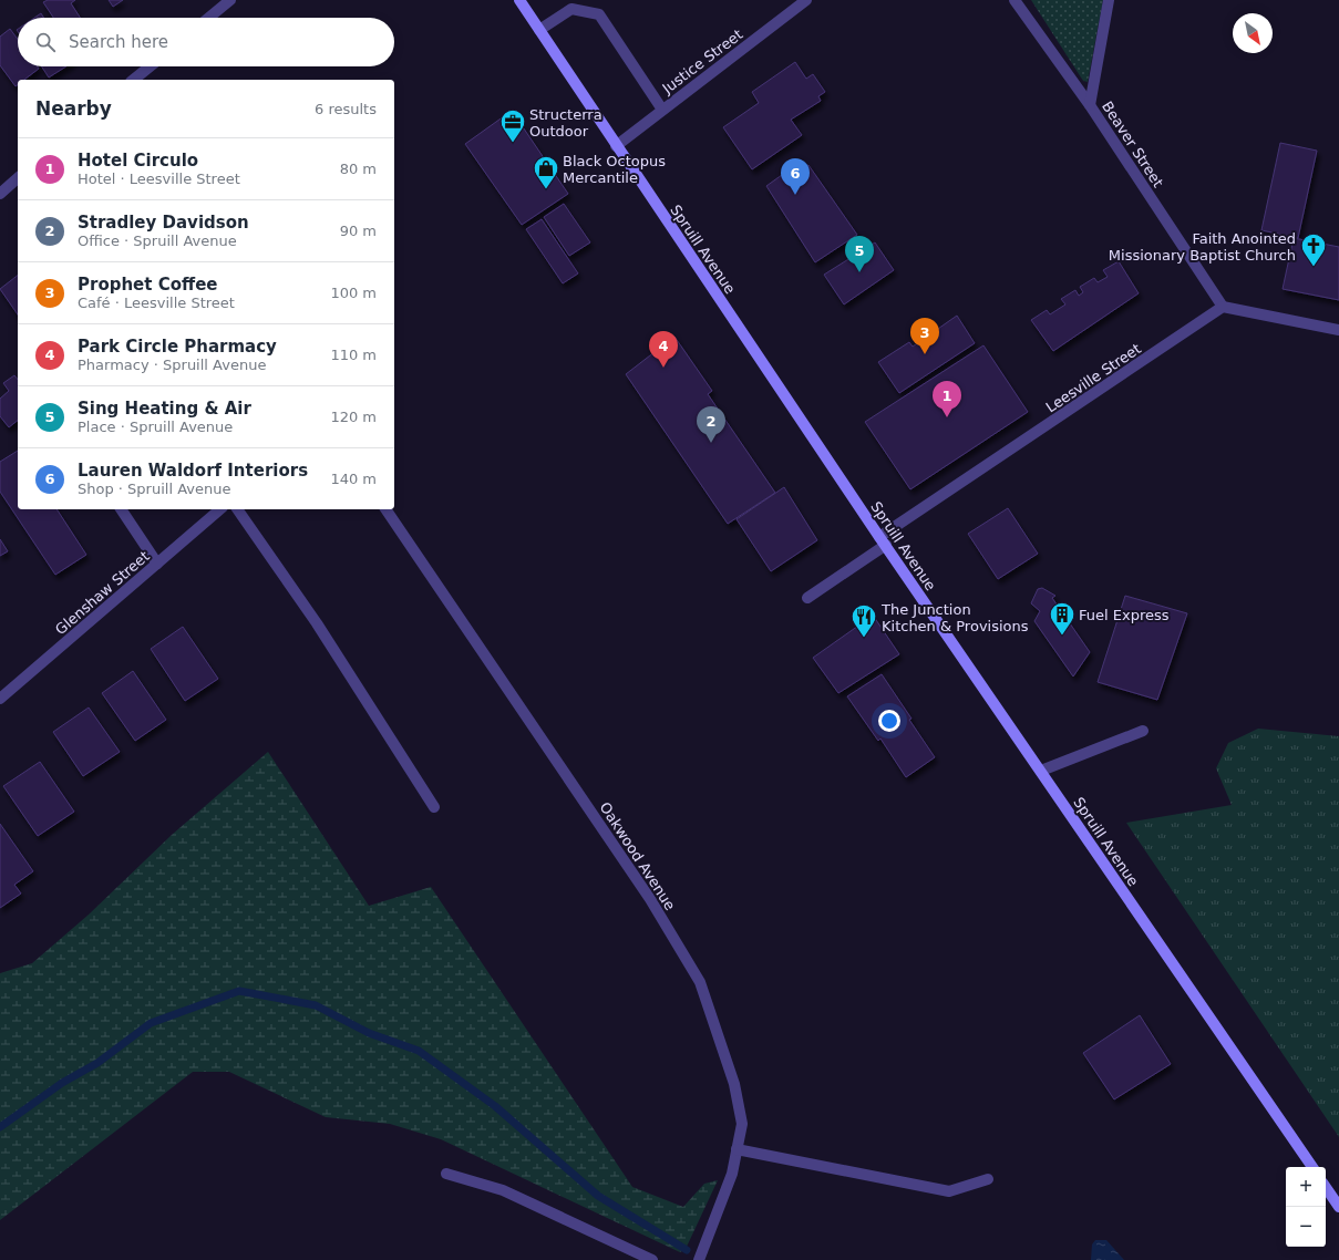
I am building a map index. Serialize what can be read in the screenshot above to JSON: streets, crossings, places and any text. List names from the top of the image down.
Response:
{
  "streets": {
    "street": [
      "Justice Street",
      "Beaver Street",
      "Spruill Avenue",
      "Leesville Street",
      "Glenshaw Street",
      "Oakwood Avenue"
    ]
  },
  "crossings": [
    ["Justice Street", "Spruill Avenue"],
    ["Beaver Street", "Leesville Street"],
    ["Spruill Avenue", "Leesville Street"]
  ],
  "places": {
    "office": ["Structerra Outdoor"],
    "shop": ["Black Octopus Mercantile"],
    "church": ["Faith Anointed Missionary Baptist Church"],
    "building": ["Fuel Express"],
    "restaurant": ["The Junction Kitchen & Provisions"]
  },
  "north": "bottom right",
  "page": {
    "search": "Search here",
    "heading": ["Nearby", "6 results"],
    "list": [
      {
        "mark": "1",
        "name": "Hotel Circulo",
        "note": "Hotel · Leesville Street",
        "value": "80 m"
      },
      {
        "mark": "2",
        "name": "Stradley Davidson",
        "note": "Office · Spruill Avenue",
        "value": "90 m"
      },
      {
        "mark": "3",
        "name": "Prophet Coffee",
        "note": "Café · Leesville Street",
        "value": "100 m"
      },
      {
        "mark": "4",
        "name": "Park Circle Pharmacy",
        "note": "Pharmacy · Spruill Avenue",
        "value": "110 m"
      },
      {
        "mark": "5",
        "name": "Sing Heating & Air",
        "note": "Place · Spruill Avenue",
        "value": "120 m"
      },
      {
        "mark": "6",
        "name": "Lauren Waldorf Interiors",
        "note": "Shop · Spruill Avenue",
        "value": "140 m"
      }
    ],
    "pins": [
      "6",
      "5",
      "3",
      "4",
      "1",
      "2"
    ],
    "map_buttons": ["+", "−"]
  }
}
